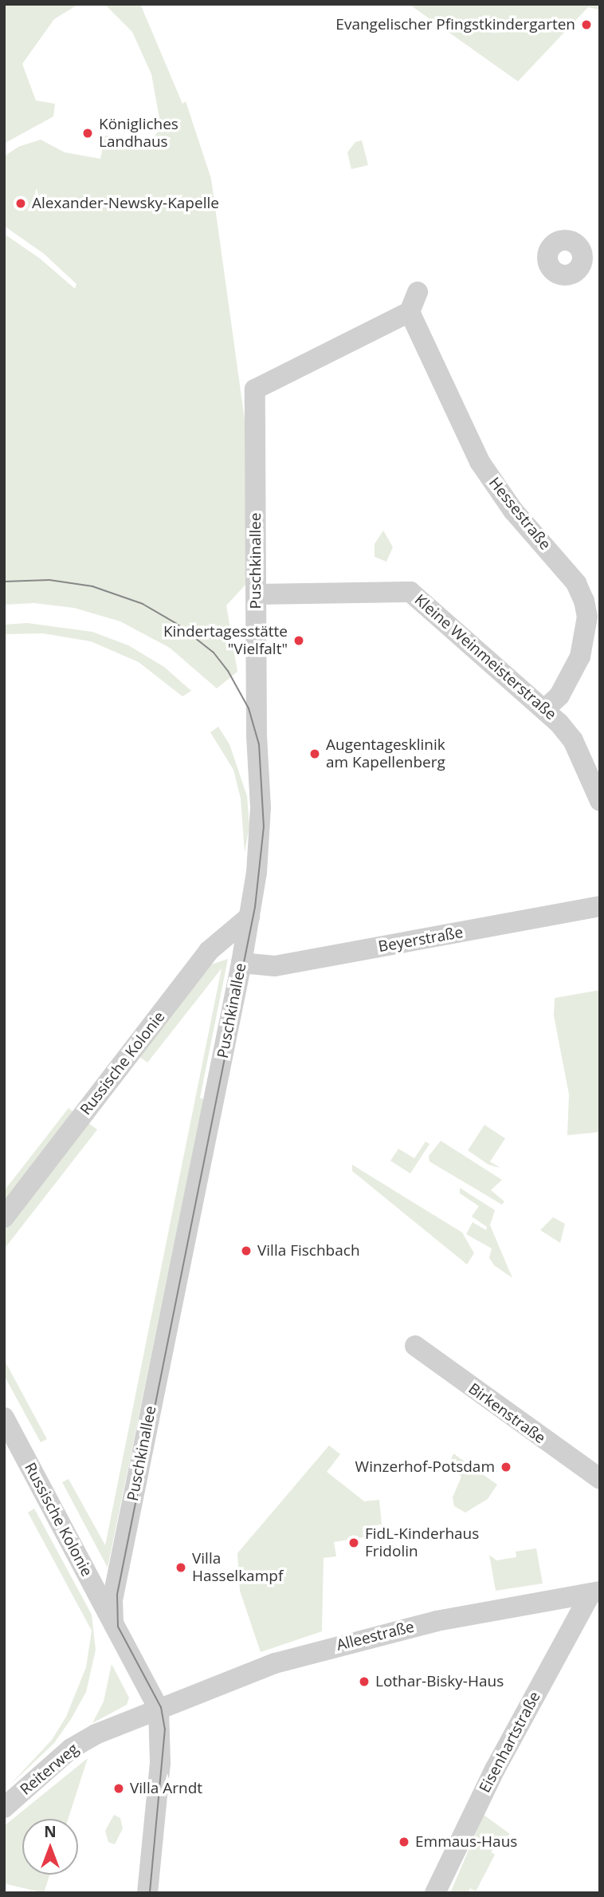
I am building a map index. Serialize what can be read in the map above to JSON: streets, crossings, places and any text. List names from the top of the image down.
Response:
{
  "streets": {
    "street": [
      "Hessestraße",
      "Puschkinallee",
      "Kleine Weinmeisterstraße",
      "Beyerstraße",
      "Russische Kolonie",
      "Birkenstraße",
      "Alleestraße",
      "Eisenhartstraße",
      "Reiterweg"
    ]
  },
  "crossings": [
    ["Hessestraße", "Puschkinallee"],
    ["Hessestraße", "Kleine Weinmeisterstraße"],
    ["Puschkinallee", "Kleine Weinmeisterstraße"],
    ["Puschkinallee", "Beyerstraße"],
    ["Puschkinallee", "Russische Kolonie"],
    ["Russische Kolonie", "Alleestraße"],
    ["Russische Kolonie", "Reiterweg"],
    ["Alleestraße", "Eisenhartstraße"],
    ["Alleestraße", "Reiterweg"]
  ],
  "places": [
    "Evangelischer Pfingstkindergarten",
    "Königliches Landhaus",
    "Alexander-Newsky-Kapelle",
    "Kindertagesstätte \"Vielfalt\"",
    "Augentagesklinik am Kapellenberg",
    "Villa Fischbach",
    "Winzerhof-Potsdam",
    "FidL-Kinderhaus Fridolin",
    "Villa Hasselkampf",
    "Lothar-Bisky-Haus",
    "Villa Arndt",
    "Emmaus-Haus"
  ],
  "north": "top"
}
